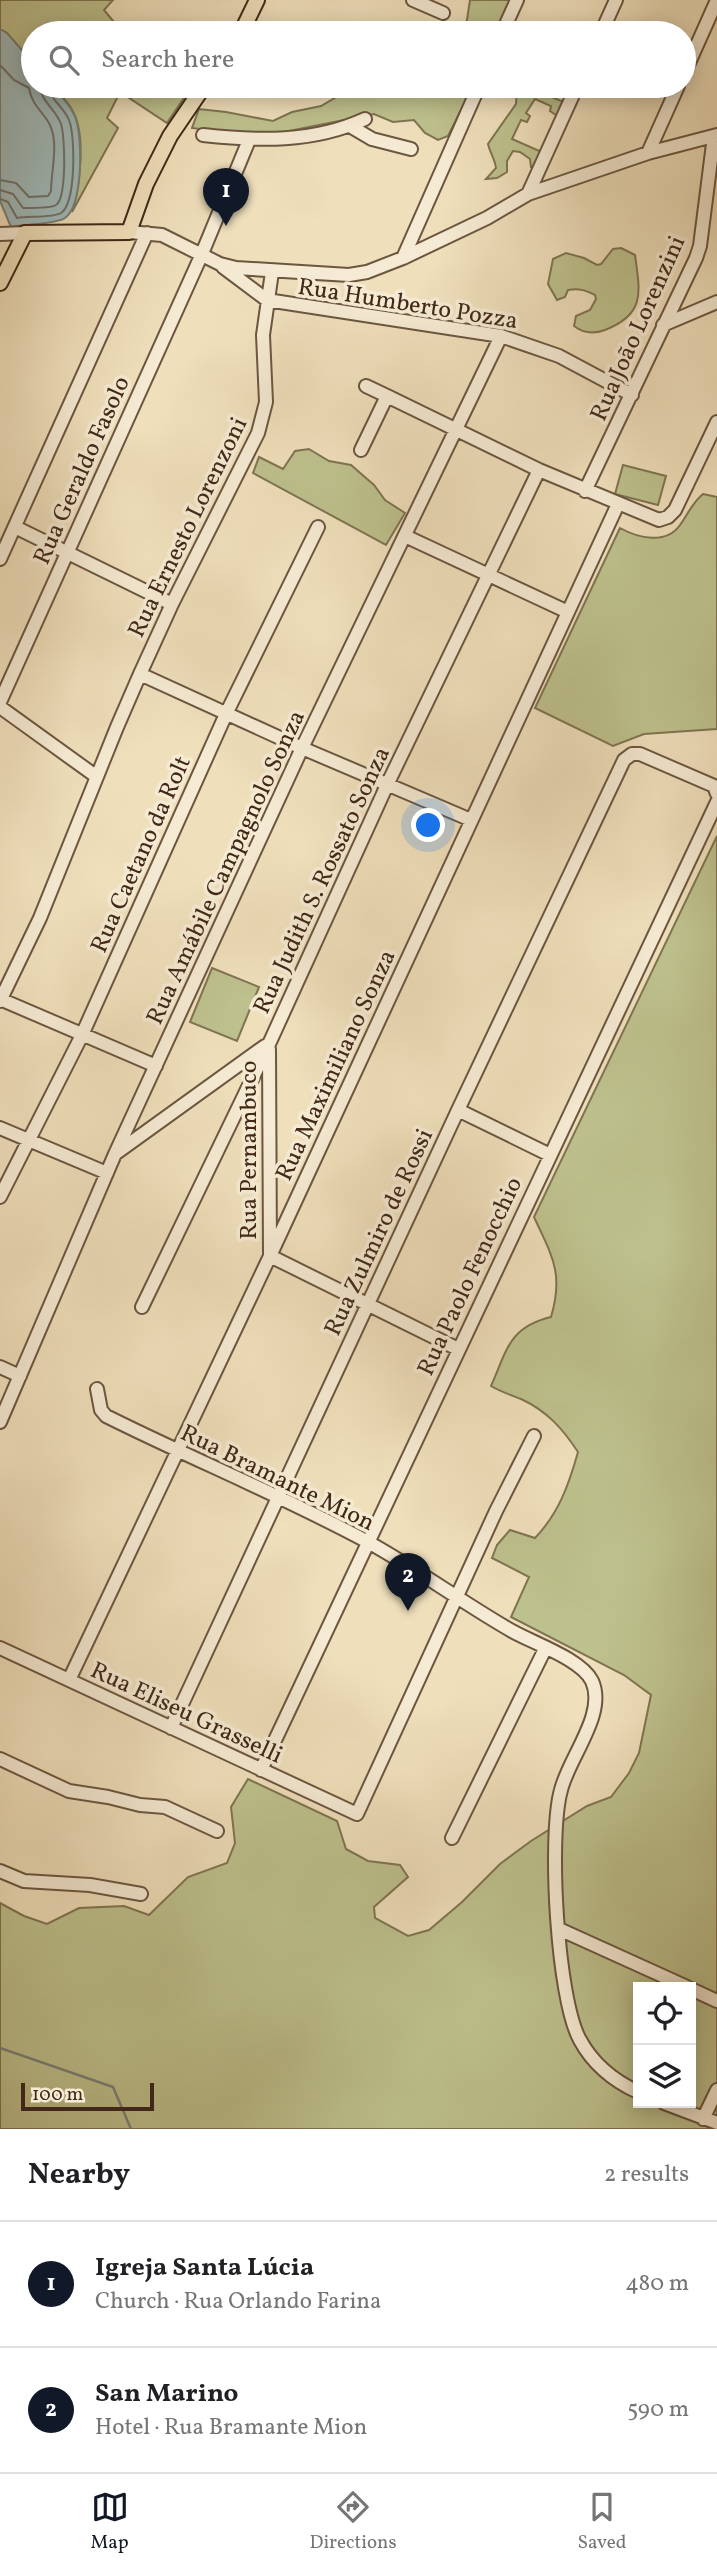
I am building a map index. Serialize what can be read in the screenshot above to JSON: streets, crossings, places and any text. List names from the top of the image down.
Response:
{
  "streets": {
    "street": [
      "Rua Humberto Pozza",
      "Rua João Lorenzini",
      "Rua Geraldo Fasolo",
      "Rua Ernesto Lorenzoni",
      "Rua Caetano da Rolt",
      "Rua Amábile Campagnolo Sonza",
      "Rua Judith S. Rossato Sonza",
      "Rua Maximiliano Sonza",
      "Rua Pernambuco",
      "Rua Zulmiro de Rossi",
      "Rua Paolo Fenocchio",
      "Rua Bramante Mion",
      "Rua Eliseu Grasselli"
    ]
  },
  "crossings": [
    ["Rua Humberto Pozza", "Rua João Lorenzini"],
    ["Rua Humberto Pozza", "Rua Ernesto Lorenzoni"],
    ["Rua Humberto Pozza", "Rua Amábile Campagnolo Sonza"],
    ["Rua Judith S. Rossato Sonza", "Rua Pernambuco"],
    ["Rua Maximiliano Sonza", "Rua Pernambuco"],
    ["Rua Maximiliano Sonza", "Rua Bramante Mion"],
    ["Rua Maximiliano Sonza", "Rua Eliseu Grasselli"],
    ["Rua Zulmiro de Rossi", "Rua Bramante Mion"],
    ["Rua Zulmiro de Rossi", "Rua Eliseu Grasselli"],
    ["Rua Paolo Fenocchio", "Rua Bramante Mion"],
    ["Rua Paolo Fenocchio", "Rua Eliseu Grasselli"],
    ["Rua Bramante Mion", "Rua Eliseu Grasselli"]
  ],
  "scale_bar": "100 m",
  "page": {
    "search": "Search here",
    "pins": ["1", "2"],
    "scale": "100 m",
    "heading": ["Nearby", "2 results"],
    "list": [
      {
        "mark": "1",
        "name": "Igreja Santa Lúcia",
        "note": "Church · Rua Orlando Farina",
        "value": "480 m"
      },
      {
        "mark": "2",
        "name": "San Marino",
        "note": "Hotel · Rua Bramante Mion",
        "value": "590 m"
      }
    ],
    "nav": ["Map", "Directions", "Saved"]
  }
}
